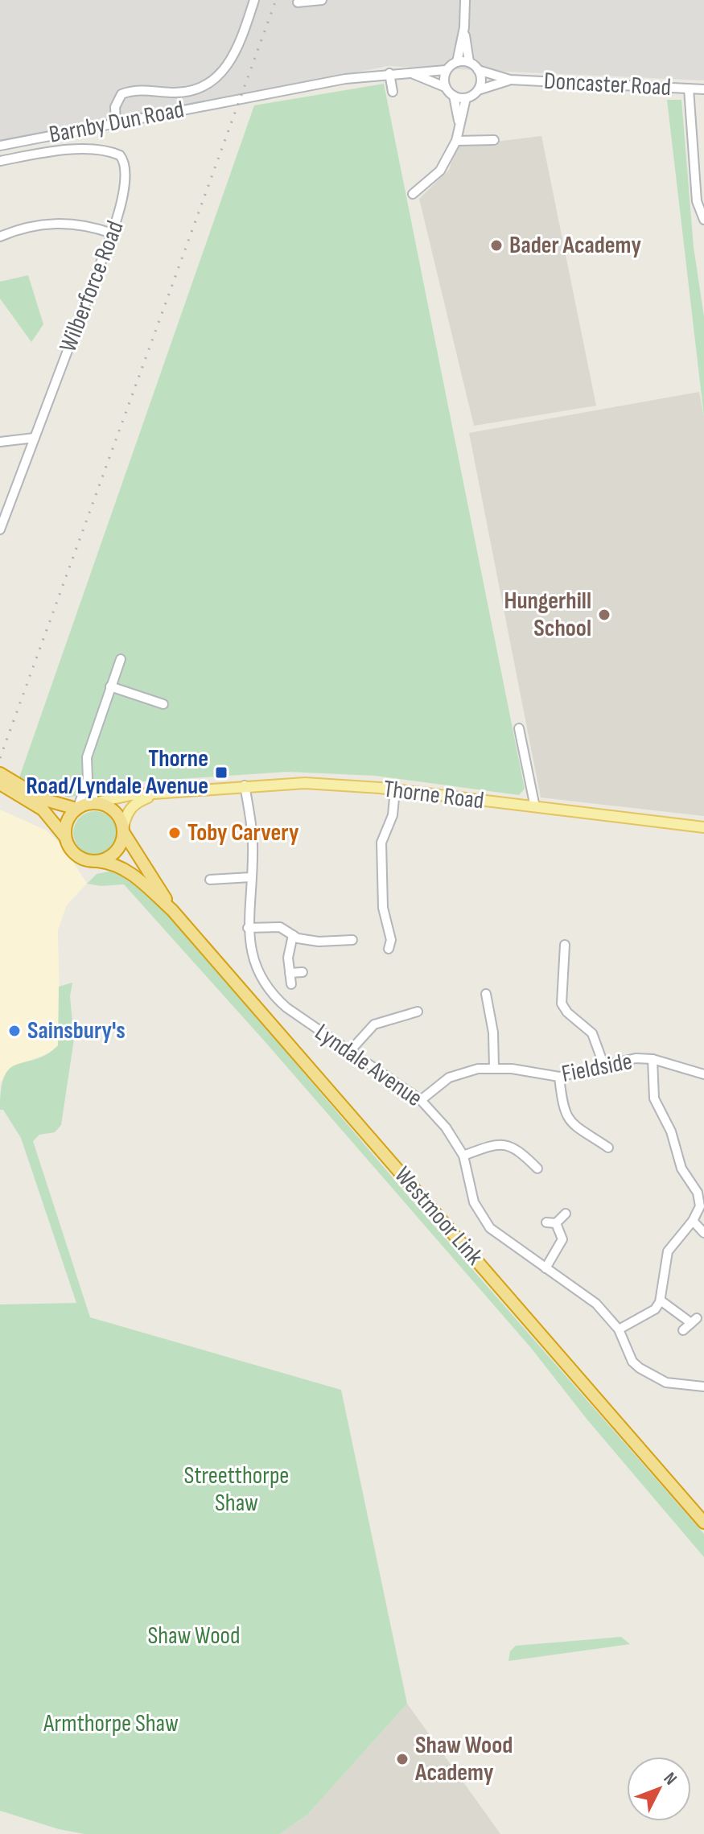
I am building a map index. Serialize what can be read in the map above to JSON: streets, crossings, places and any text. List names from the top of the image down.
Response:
{
  "streets": {
    "highway": ["Westmoor Link"],
    "main road": ["Thorne Road"],
    "street": [
      "Doncaster Road",
      "Barnby Dun Road",
      "Wilberforce Road",
      "Lyndale Avenue",
      "Fieldside"
    ]
  },
  "crossings": [
    ["Thorne Road", "Lyndale Avenue"],
    ["Lyndale Avenue", "Fieldside"]
  ],
  "parks": ["Streetthorpe Shaw", "Shaw Wood", "Armthorpe Shaw"],
  "places": {
    "other": [
      "Bader Academy",
      "Hungerhill School",
      "Toby Carvery",
      "Sainsbury's",
      "Shaw Wood Academy"
    ],
    "transit": ["Thorne Road/Lyndale Avenue"]
  },
  "north": "top right"
}
